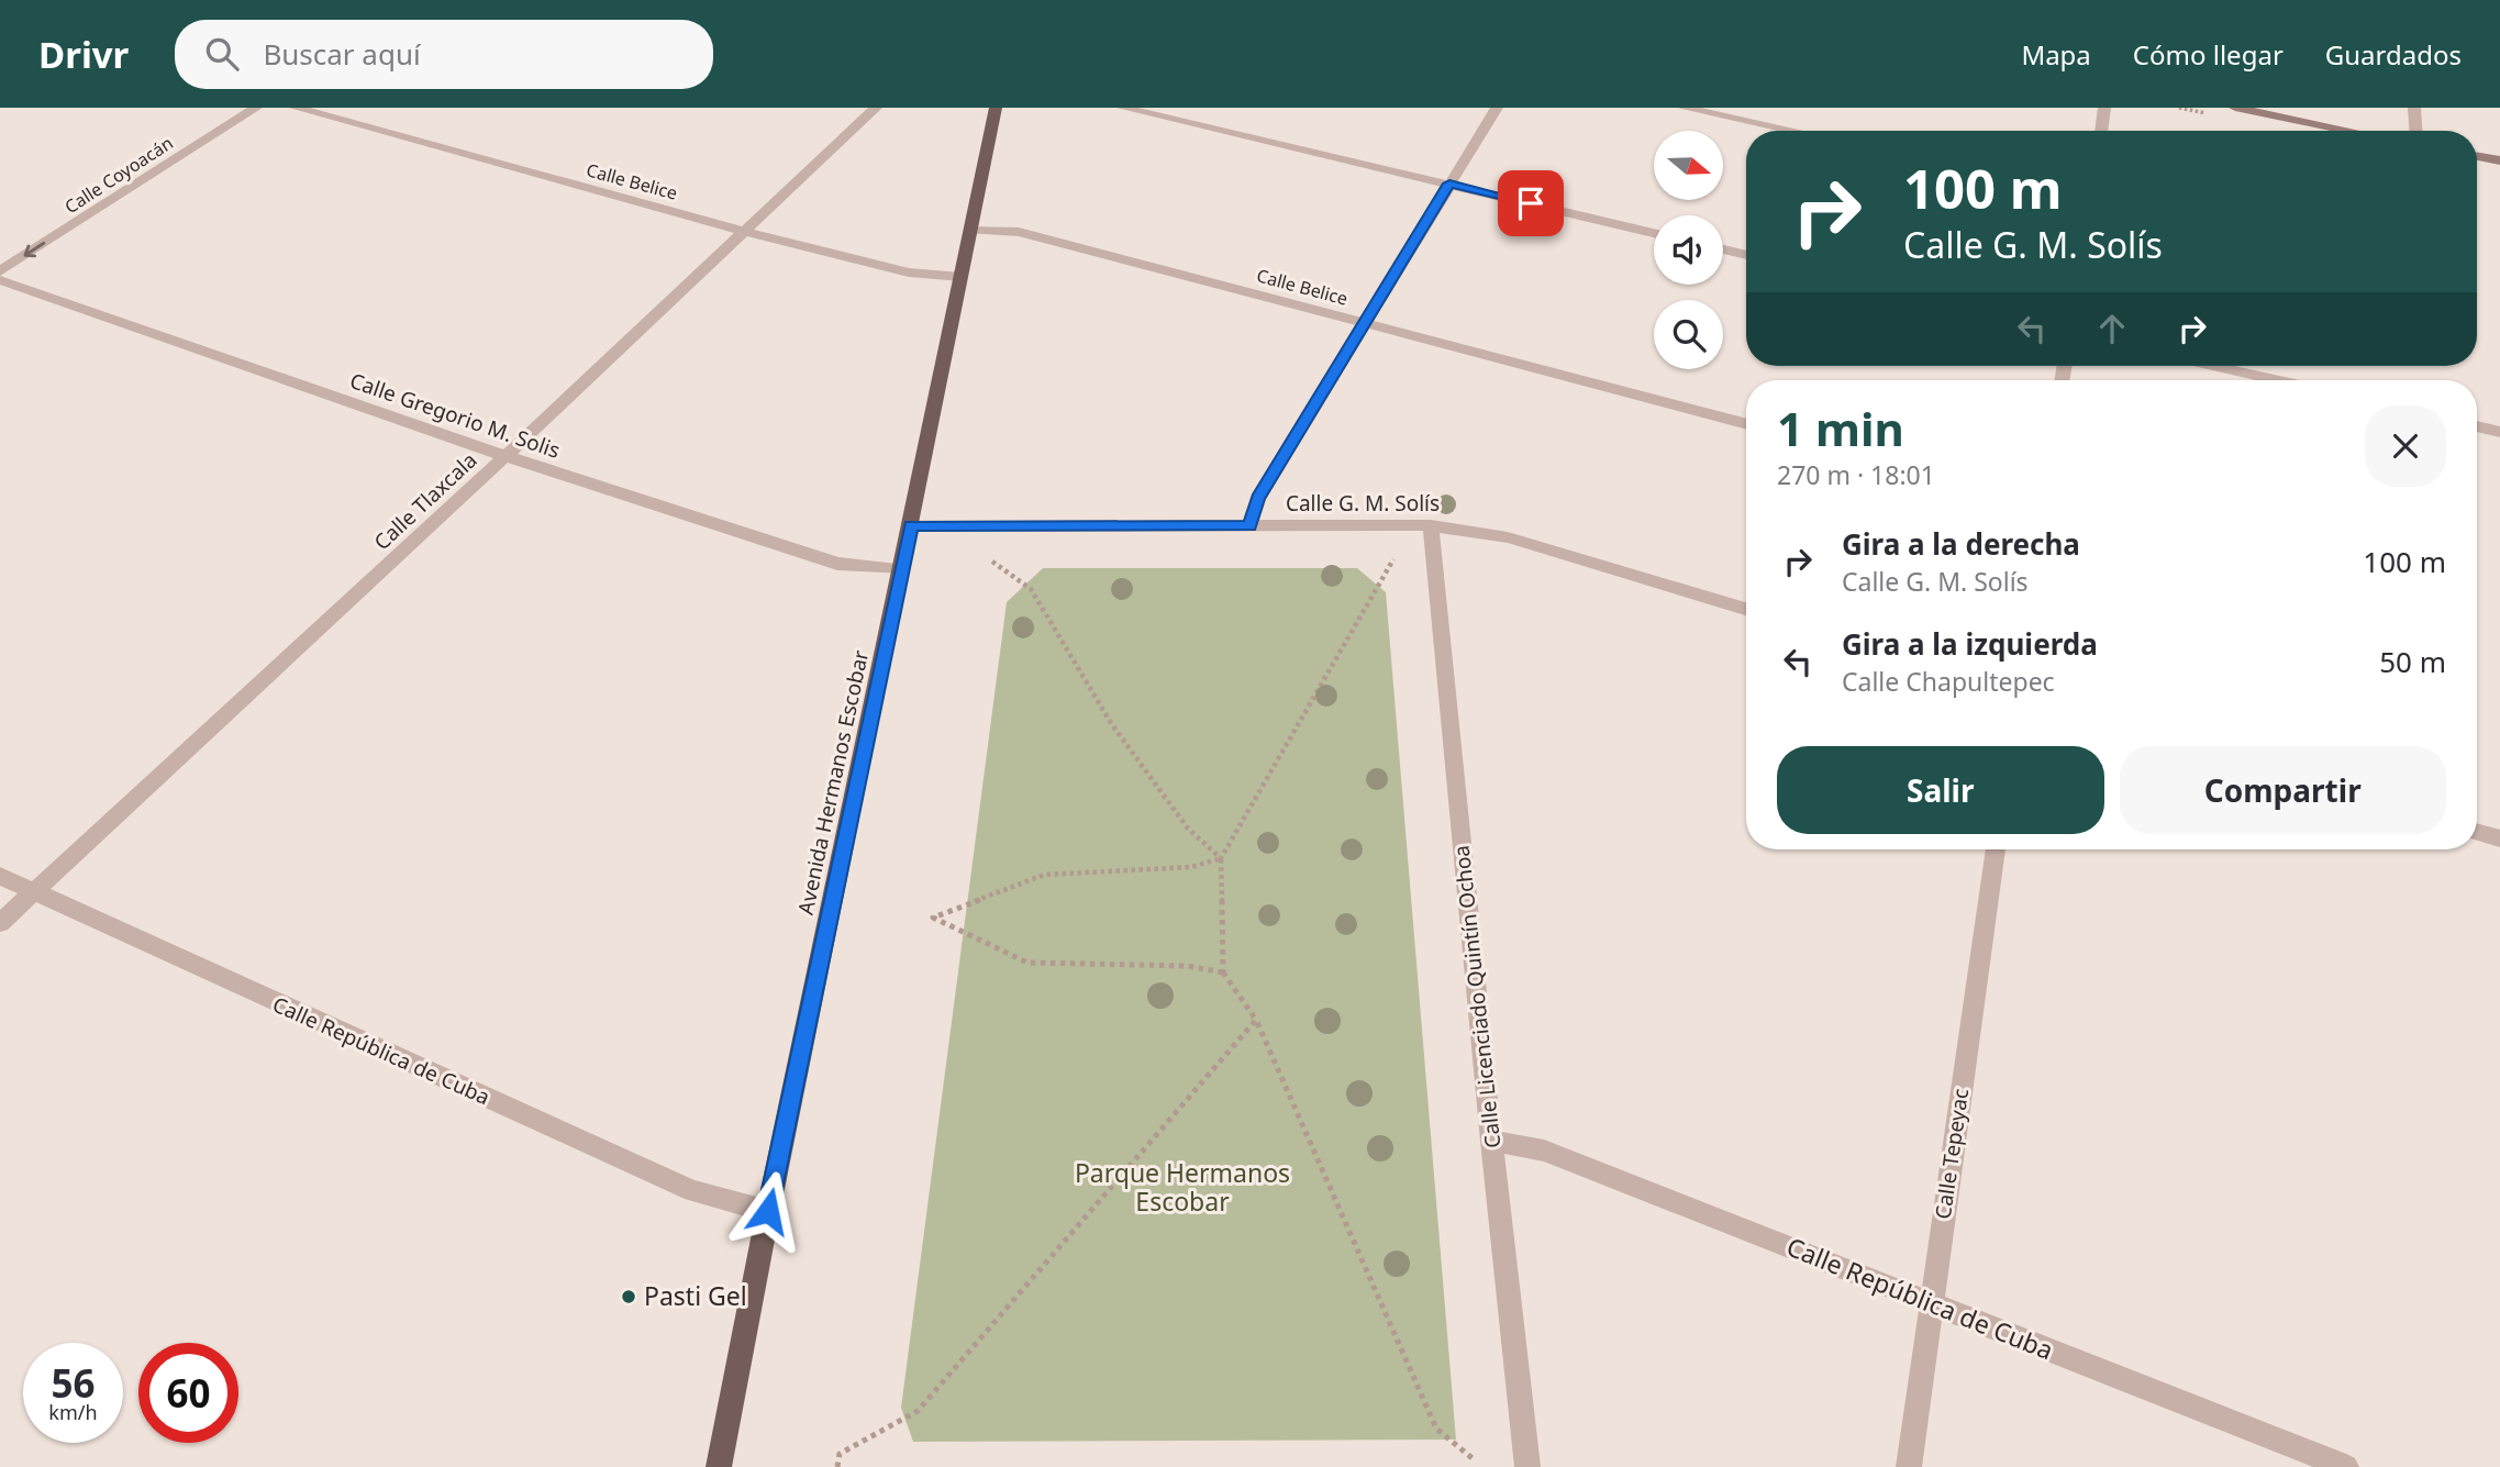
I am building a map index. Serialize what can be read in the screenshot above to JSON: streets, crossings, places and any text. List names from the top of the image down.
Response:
{
  "streets": {
    "main road": ["Avenida Hermanos Escobar"],
    "street": [
      "Calle Coyoacán",
      "Calle Belice",
      "Calle Gregorio M. Solis",
      "Calle Tlaxcala",
      "Calle G. M. Solís",
      "Calle Licenciado Quintín Ochoa",
      "Calle República de Cuba",
      "Calle Tepeyac"
    ]
  },
  "crossings": [
    ["Calle Belice", "Calle Tlaxcala"],
    ["Calle Belice", "Avenida Hermanos Escobar"],
    ["Calle Gregorio M. Solis", "Calle Tlaxcala"],
    ["Calle Gregorio M. Solis", "Avenida Hermanos Escobar"],
    ["Calle Tlaxcala", "Calle República de Cuba"],
    ["Calle G. M. Solís", "Avenida Hermanos Escobar"],
    ["Calle G. M. Solís", "Calle Licenciado Quintín Ochoa"],
    ["Avenida Hermanos Escobar", "Calle República de Cuba"],
    ["Calle Licenciado Quintín Ochoa", "Calle República de Cuba"],
    ["Calle República de Cuba", "Calle Tepeyac"]
  ],
  "one_way": ["Calle Coyoacán"],
  "parks": ["Parque Hermanos Escobar"],
  "places": ["Pasti Gel"],
  "north": "right",
  "page": {
    "header": "Drivr",
    "search": "Buscar aquí",
    "nav": ["Mapa", "Cómo llegar", "Guardados"],
    "turn": ["100 m", "Calle G. M. Solís"],
    "heading": ["1 min", "270 m · 18:01"],
    "list": [
      {
        "name": "Gira a la derecha",
        "note": "Calle G. M. Solís",
        "value": "100 m"
      },
      {
        "name": "Gira a la izquierda",
        "note": "Calle Chapultepec",
        "value": "50 m"
      }
    ],
    "buttons": ["Salir", "Compartir"],
    "speed": "56 km/h",
    "limit": "60"
  }
}
